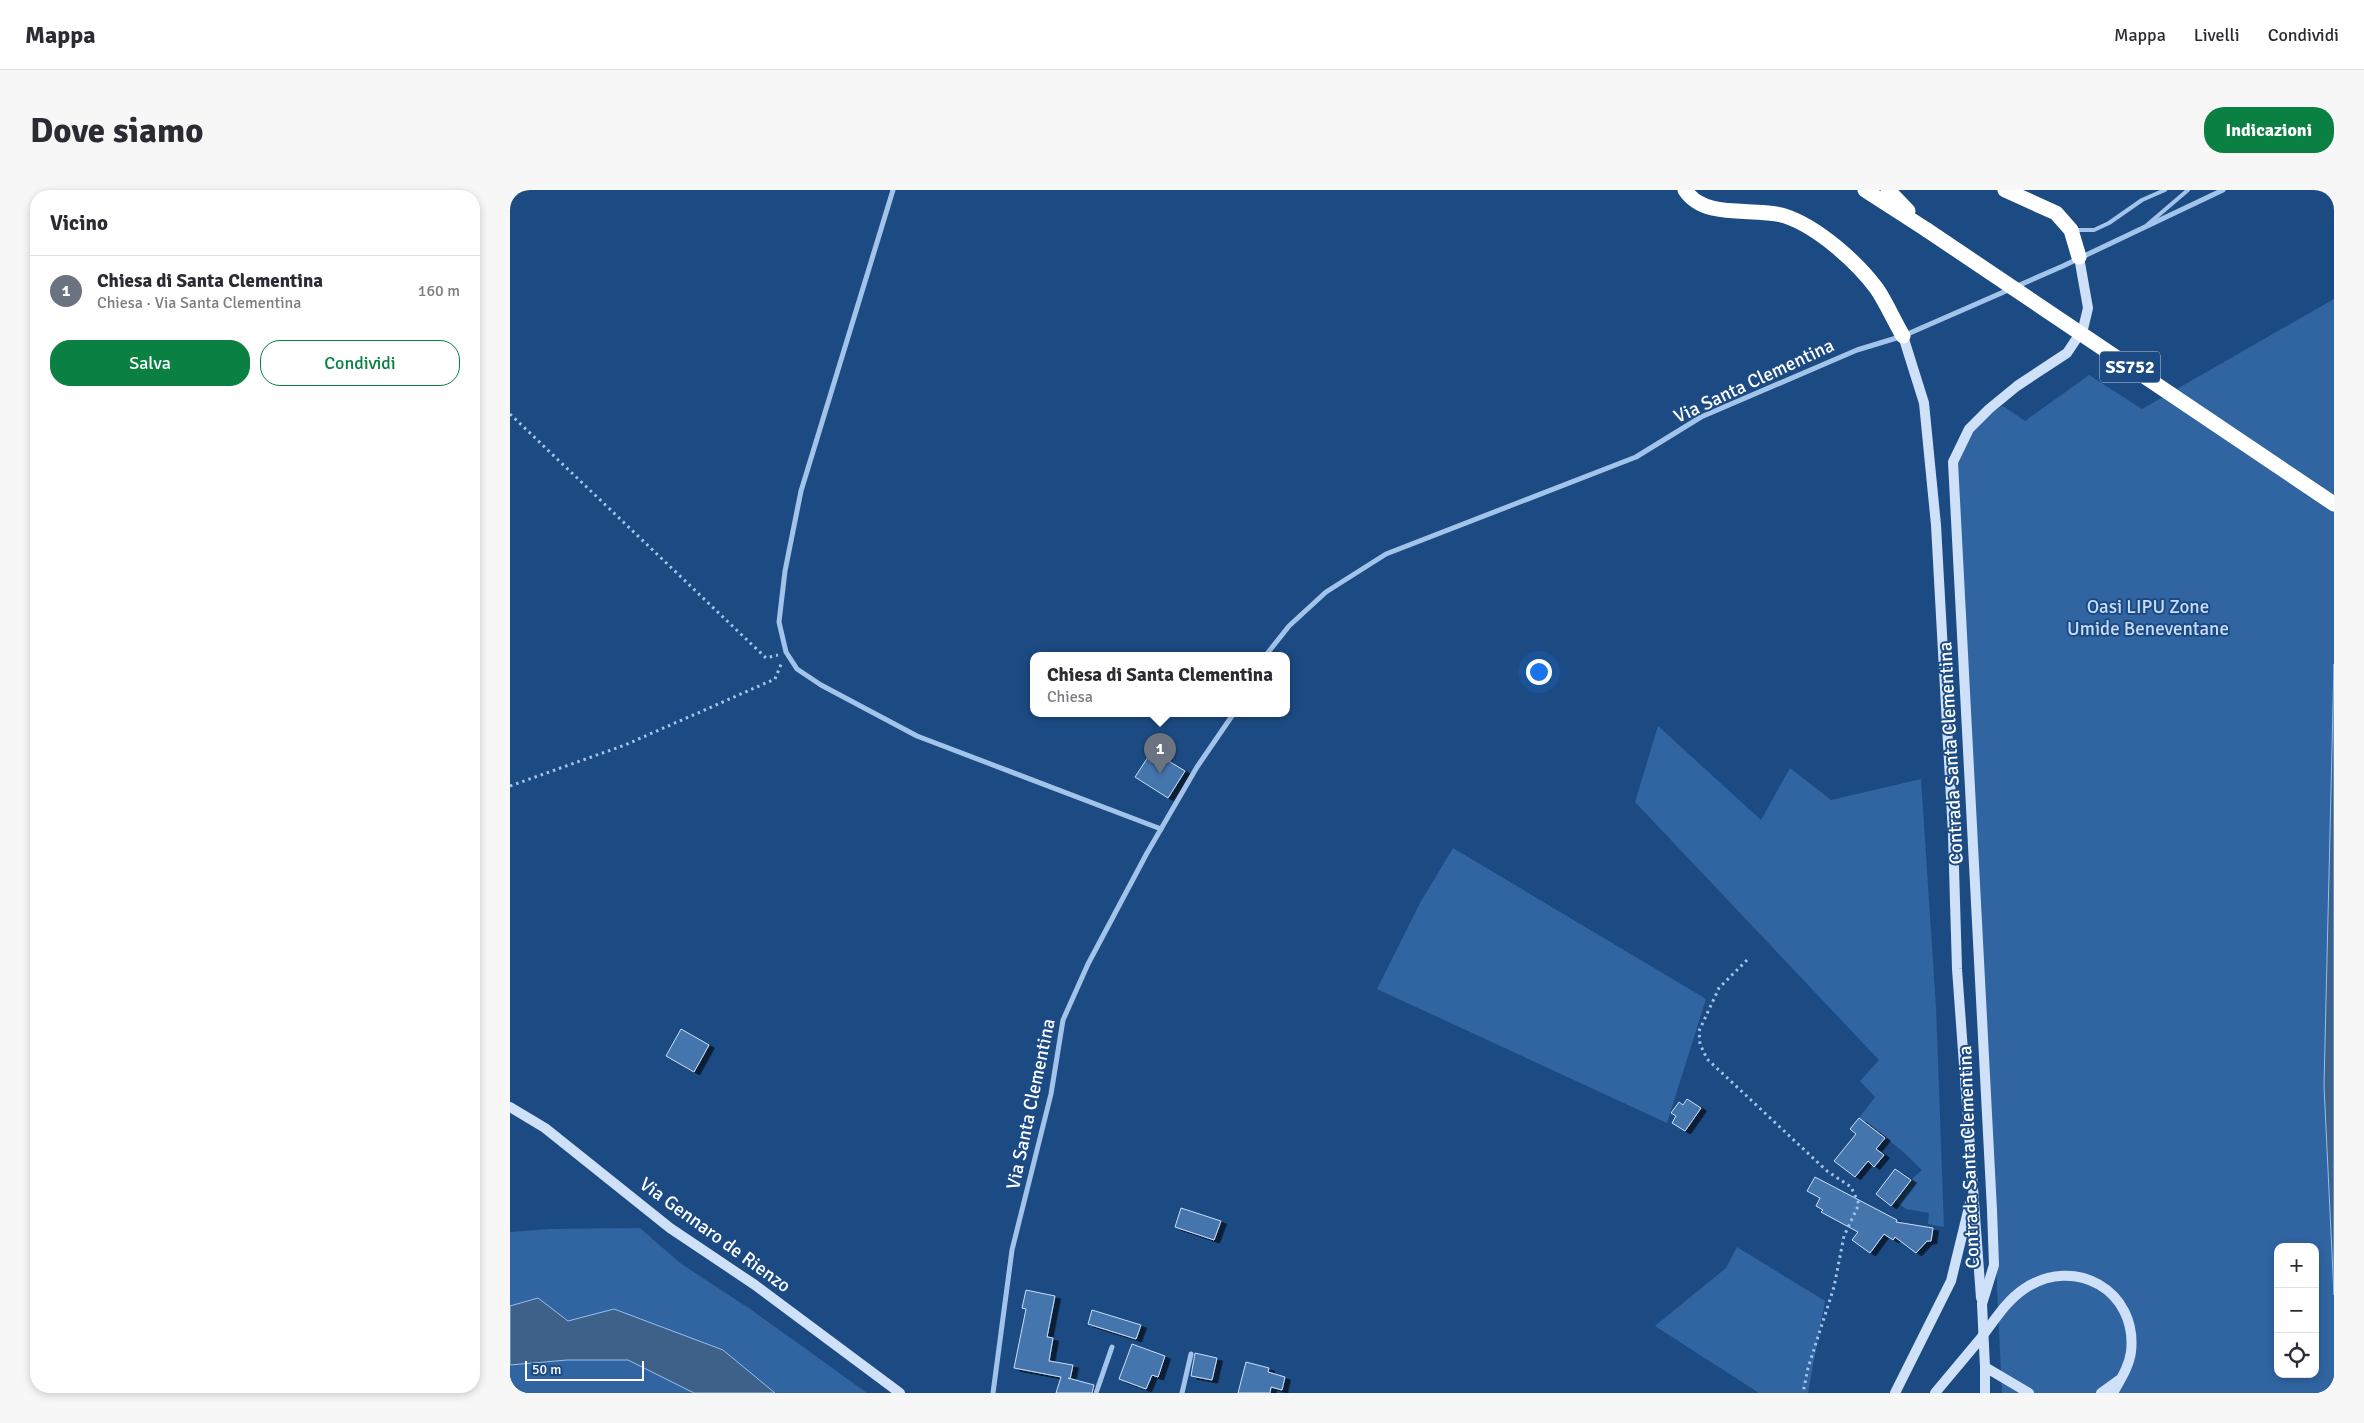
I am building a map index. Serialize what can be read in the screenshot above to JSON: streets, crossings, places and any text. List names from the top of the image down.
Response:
{
  "streets": {
    "highway": ["SS752"],
    "street": ["Via Santa Clementina", "Contrada Santa Clementina", "Via Gennaro de Rienzo"]
  },
  "crossings": [
    ["Via Santa Clementina", "Contrada Santa Clementina"]
  ],
  "parks": ["Oasi LIPU Zone Umide Beneventane"],
  "scale_bar": "50 m",
  "page": {
    "header": "Mappa",
    "nav": ["Mappa", "Livelli", "Condividi"],
    "buttons": [
      "Indicazioni",
      ["Salva", "Condividi"]
    ],
    "title": "Dove siamo",
    "heading": "Vicino",
    "list": [
      {
        "mark": "1",
        "name": "Chiesa di Santa Clementina",
        "note": "Chiesa · Via Santa Clementina",
        "value": "160 m"
      }
    ],
    "popup": ["Chiesa di Santa Clementina", "Chiesa"],
    "pins": "1",
    "map_buttons": ["+", "−"],
    "scale": "50 m"
  }
}
